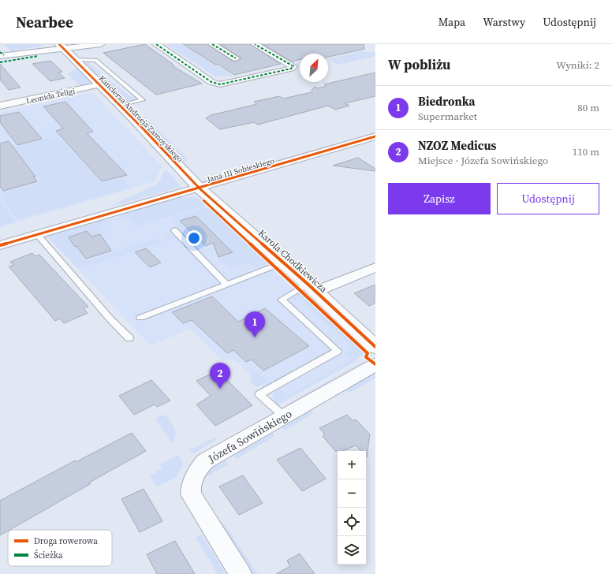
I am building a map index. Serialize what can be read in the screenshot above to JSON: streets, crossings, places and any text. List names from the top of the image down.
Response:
{
  "streets": {
    "street": [
      "Leonida Teligi",
      "Kanclerza Andrzeja Zamoyskiego",
      "Jana III Sobieskiego",
      "Karola Chodkiewicza",
      "Józefa Sowińskiego"
    ]
  },
  "crossings": [
    ["Leonida Teligi", "Kanclerza Andrzeja Zamoyskiego"],
    ["Kanclerza Andrzeja Zamoyskiego", "Jana III Sobieskiego"],
    ["Kanclerza Andrzeja Zamoyskiego", "Karola Chodkiewicza"],
    ["Jana III Sobieskiego", "Karola Chodkiewicza"]
  ],
  "legend": ["Droga rowerowa", "Ścieżka"],
  "north": "top right",
  "page": {
    "header": "Nearbee",
    "nav": ["Mapa", "Warstwy", "Udostępnij"],
    "heading": ["W pobliżu", "Wyniki: 2"],
    "list": [
      {
        "mark": "1",
        "name": "Biedronka",
        "note": "Supermarket",
        "value": "80 m"
      },
      {
        "mark": "2",
        "name": "NZOZ Medicus",
        "note": "Miejsce · Józefa Sowińskiego",
        "value": "110 m"
      }
    ],
    "buttons": ["Zapisz", "Udostępnij"],
    "pins": ["1", "2"],
    "map_buttons": ["+", "−"]
  }
}
